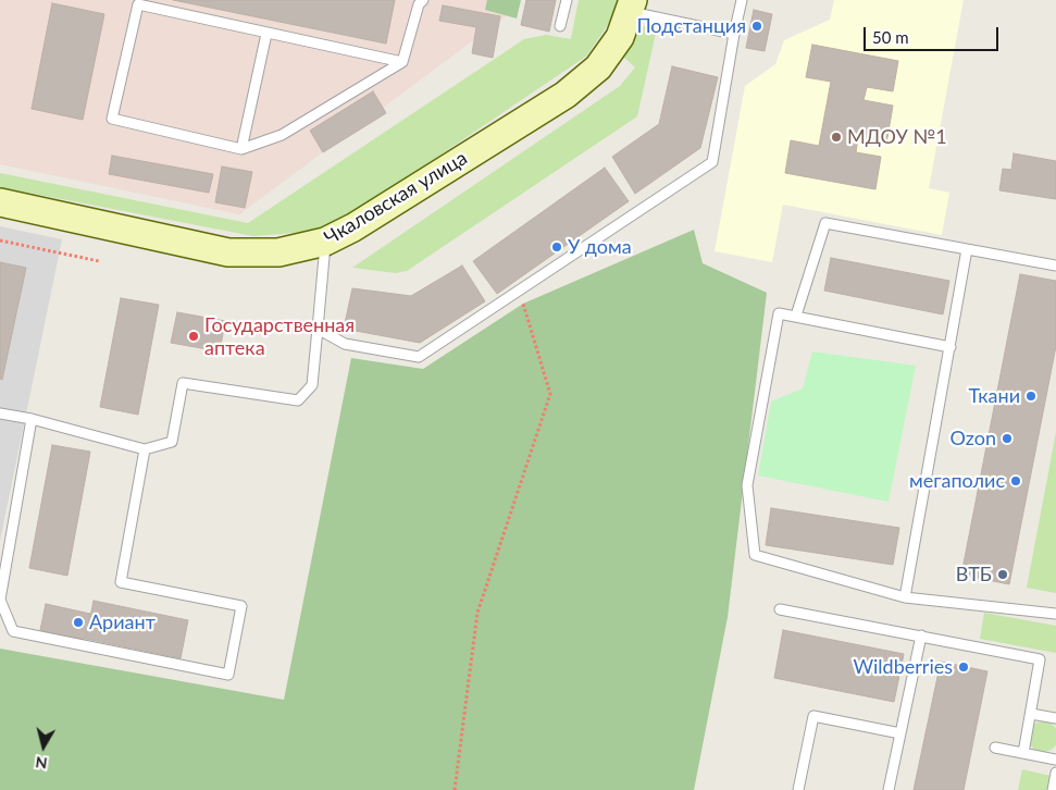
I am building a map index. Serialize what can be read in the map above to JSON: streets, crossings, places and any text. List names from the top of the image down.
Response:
{
  "streets": {
    "street": ["Чкаловская улица"]
  },
  "places": [
    "Подстанция",
    "МДОУ №1",
    "У дома",
    "Государственная аптека",
    "Ткани",
    "Ozon",
    "мегаполис",
    "ВТБ",
    "Ариант",
    "Wildberries"
  ],
  "scale_bar": "50 m",
  "north": "bottom"
}
